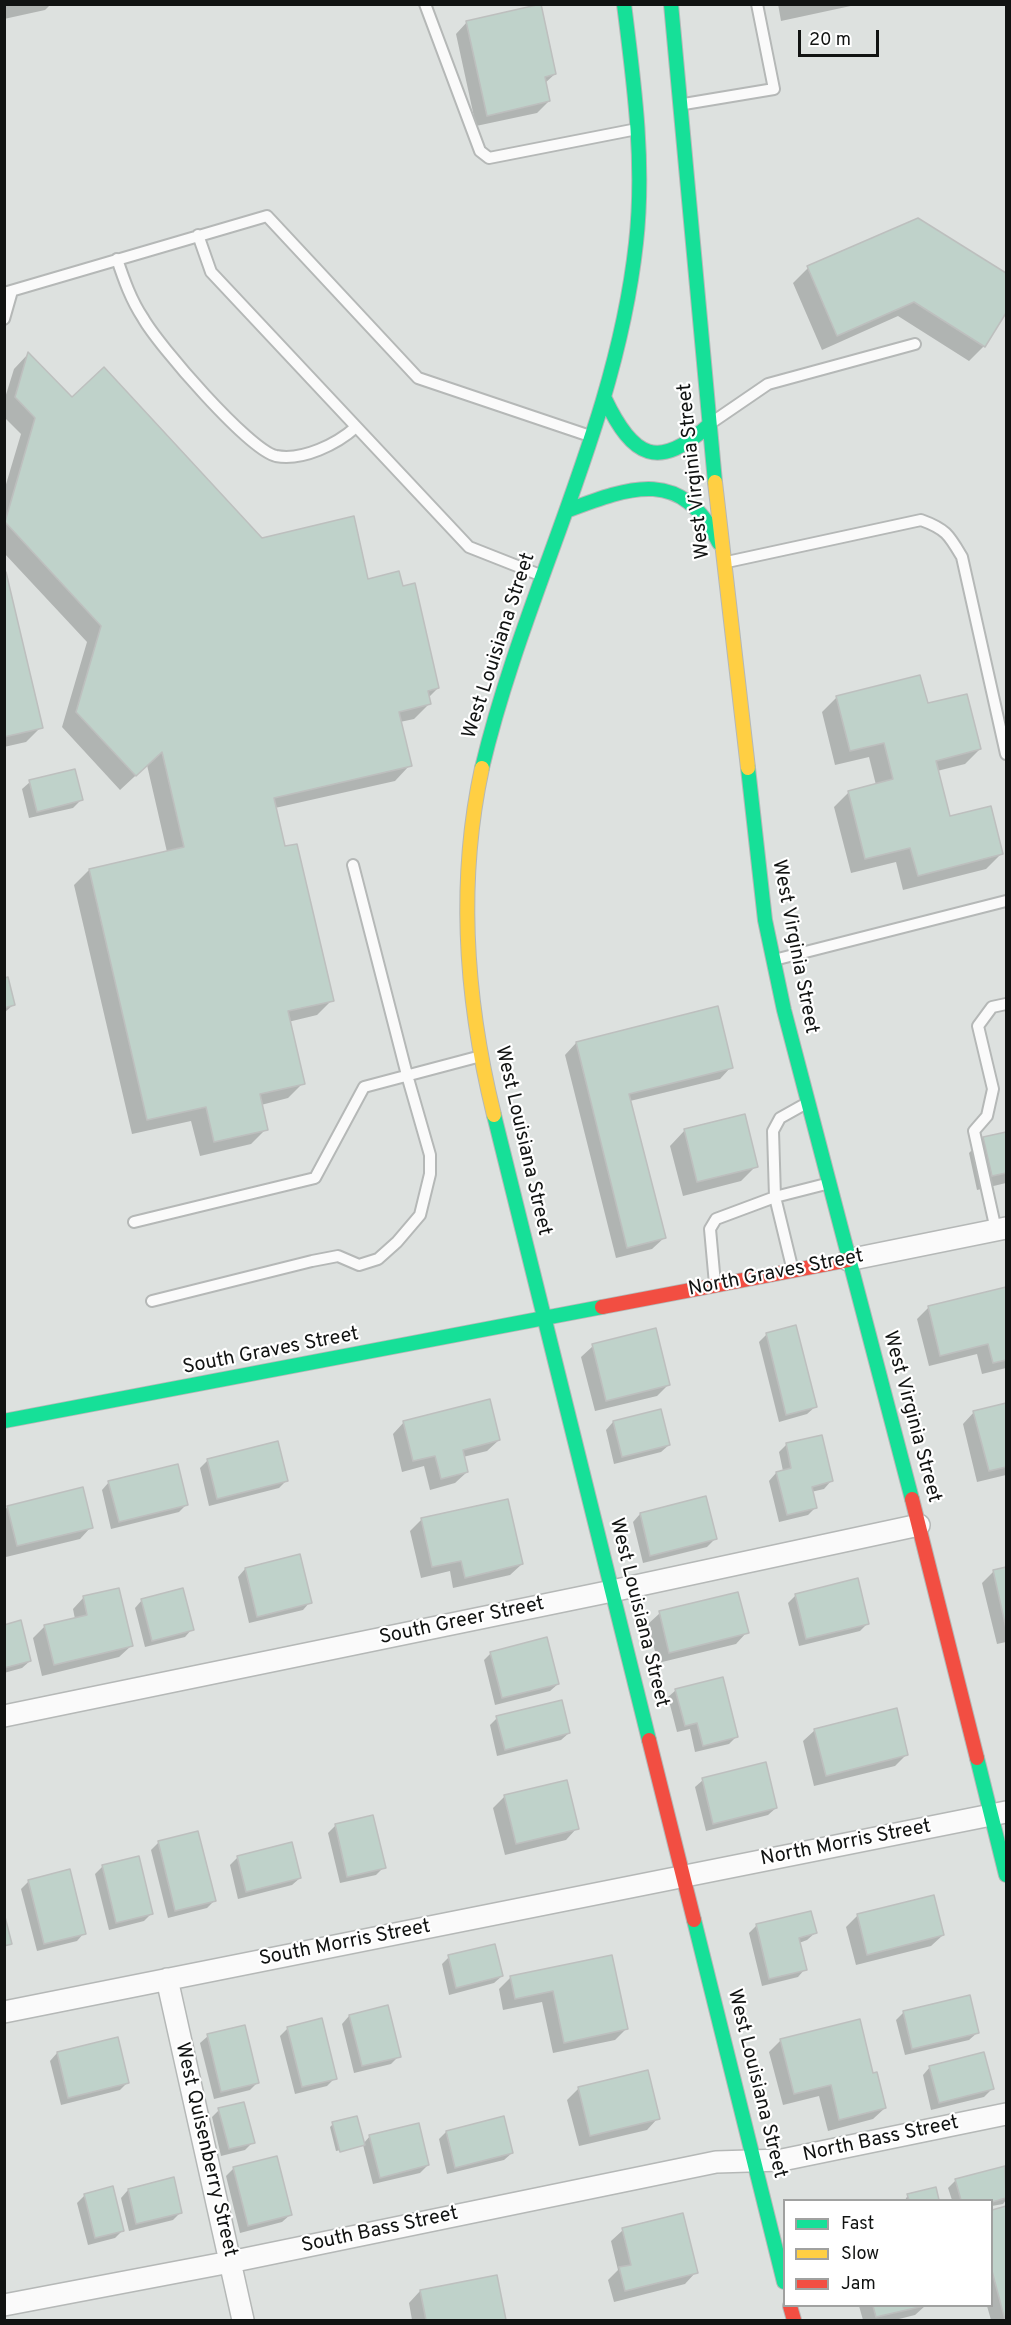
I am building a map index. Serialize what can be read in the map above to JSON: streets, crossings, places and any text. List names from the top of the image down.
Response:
{
  "streets": {
    "main road": [
      "West Virginia Street",
      "West Louisiana Street",
      "North Graves Street",
      "South Graves Street"
    ],
    "street": [
      "South Greer Street",
      "North Morris Street",
      "South Morris Street",
      "North Bass Street",
      "West Quisenberry Street",
      "South Bass Street"
    ]
  },
  "crossings": [
    ["West Virginia Street", "North Graves Street"],
    ["West Virginia Street", "South Greer Street"],
    ["West Virginia Street", "North Morris Street"],
    ["West Louisiana Street", "North Graves Street"],
    ["West Louisiana Street", "South Graves Street"],
    ["West Louisiana Street", "South Greer Street"],
    ["West Louisiana Street", "North Morris Street"],
    ["West Louisiana Street", "South Morris Street"],
    ["West Louisiana Street", "North Bass Street"],
    ["West Louisiana Street", "South Bass Street"],
    ["North Graves Street", "South Graves Street"],
    ["North Morris Street", "South Morris Street"],
    ["South Morris Street", "West Quisenberry Street"],
    ["North Bass Street", "South Bass Street"],
    ["West Quisenberry Street", "South Bass Street"]
  ],
  "legend": ["Fast", "Slow", "Jam"],
  "scale_bar": "20 m"
}
